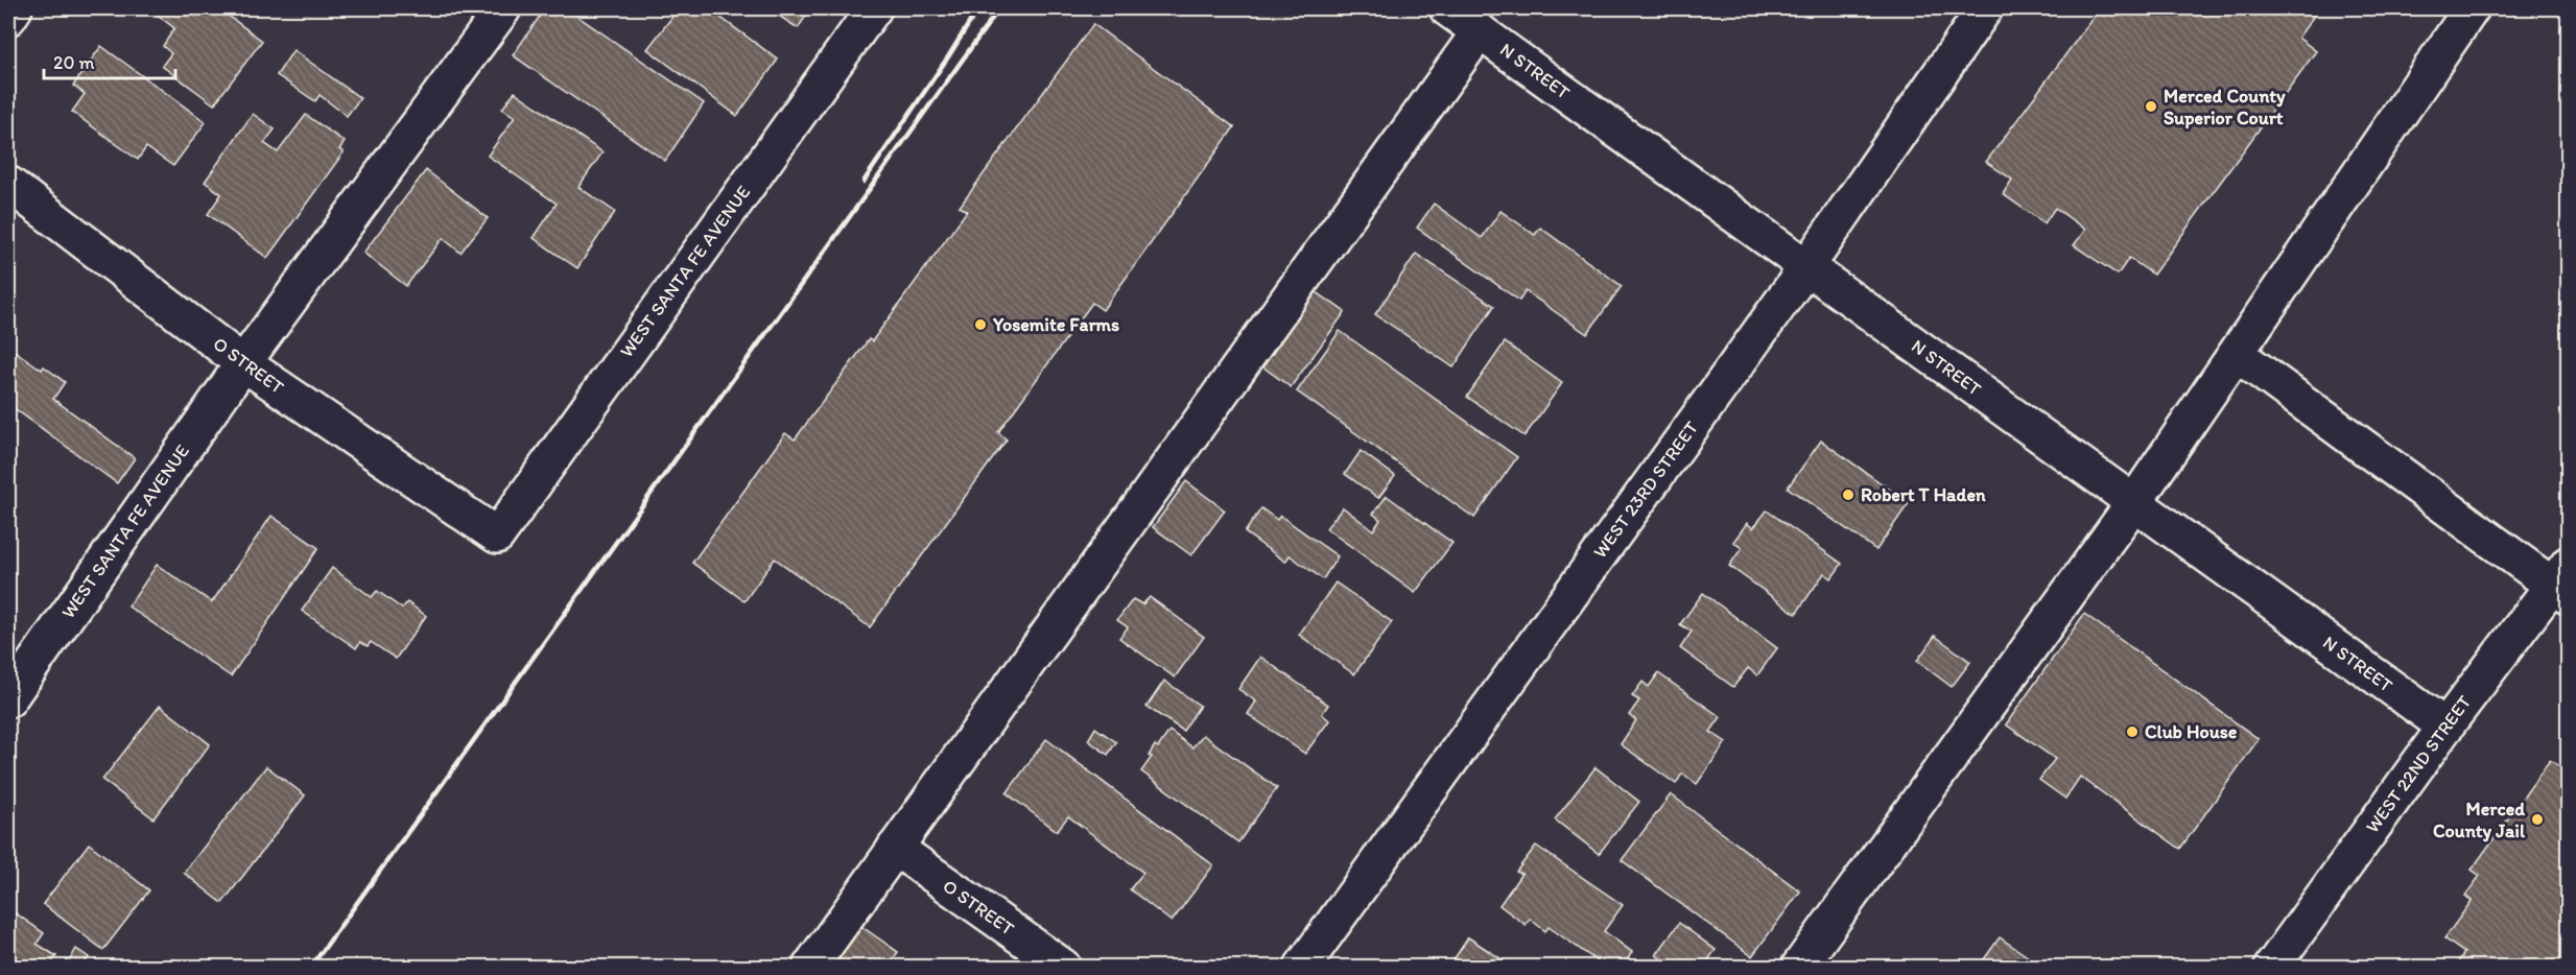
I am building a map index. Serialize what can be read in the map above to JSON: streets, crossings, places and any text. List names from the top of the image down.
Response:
{
  "streets": {
    "street": [
      "N STREET",
      "WEST SANTA FE AVENUE",
      "O STREET",
      "WEST 23RD STREET",
      "WEST 22ND STREET"
    ]
  },
  "crossings": [
    ["N STREET", "WEST 23RD STREET"],
    ["N STREET", "WEST 22ND STREET"],
    ["WEST SANTA FE AVENUE", "O STREET"]
  ],
  "places": [
    "Merced County Superior Court",
    "Yosemite Farms",
    "Robert T Haden",
    "Club House",
    "Merced County Jail"
  ],
  "scale_bar": "20 m"
}
